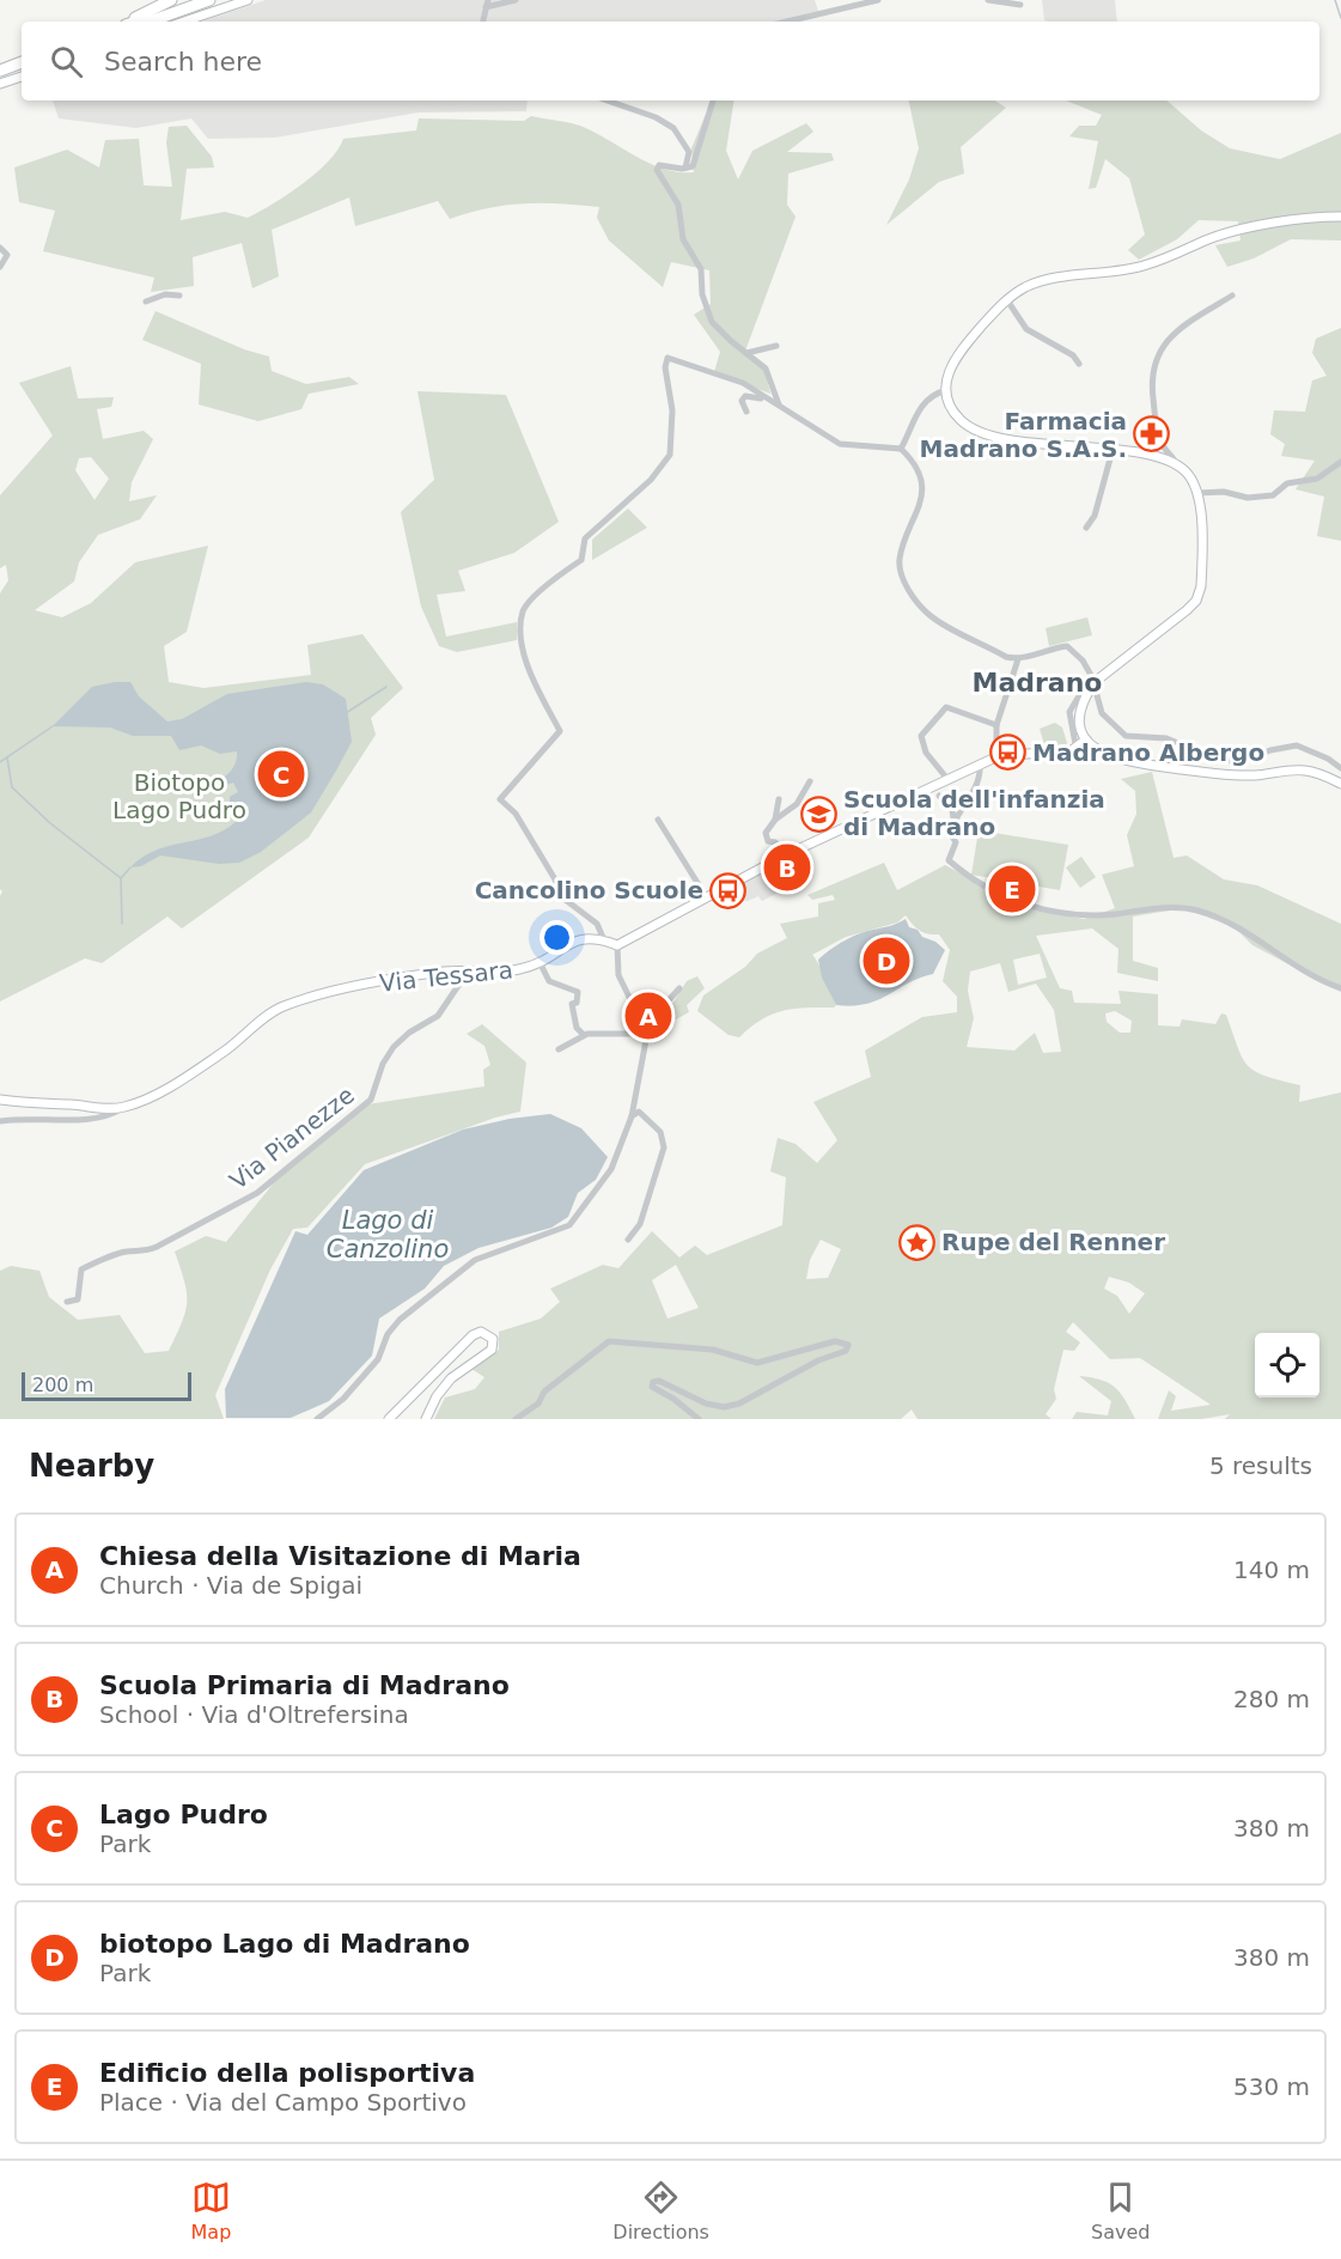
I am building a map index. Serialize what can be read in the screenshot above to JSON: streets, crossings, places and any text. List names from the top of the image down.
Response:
{
  "streets": {
    "main road": ["Via Tessara"],
    "street": ["Via Pianezze"]
  },
  "crossings": [
    ["Via Tessara", "Via Pianezze"]
  ],
  "districts": ["Madrano"],
  "water": ["Lago di Canzolino"],
  "parks": ["Biotopo Lago Pudro"],
  "places": {
    "pharmacy": ["Farmacia Madrano S.A.S."],
    "bus stop": ["Madrano Albergo", "Cancolino Scuole"],
    "school or university": ["Scuola dell'infanzia di Madrano"],
    "place": ["Rupe del Renner"]
  },
  "scale_bar": "200 m",
  "page": {
    "search": "Search here",
    "pins": [
      "C",
      "B",
      "E",
      "D",
      "A"
    ],
    "scale": "200 m",
    "heading": ["Nearby", "5 results"],
    "list": [
      {
        "mark": "A",
        "name": "Chiesa della Visitazione di Maria",
        "note": "Church · Via de Spigai",
        "value": "140 m"
      },
      {
        "mark": "B",
        "name": "Scuola Primaria di Madrano",
        "note": "School · Via d'Oltrefersina",
        "value": "280 m"
      },
      {
        "mark": "C",
        "name": "Lago Pudro",
        "note": "Park",
        "value": "380 m"
      },
      {
        "mark": "D",
        "name": "biotopo Lago di Madrano",
        "note": "Park",
        "value": "380 m"
      },
      {
        "mark": "E",
        "name": "Edificio della polisportiva",
        "note": "Place · Via del Campo Sportivo",
        "value": "530 m"
      }
    ],
    "nav": ["Map", "Directions", "Saved"]
  }
}
